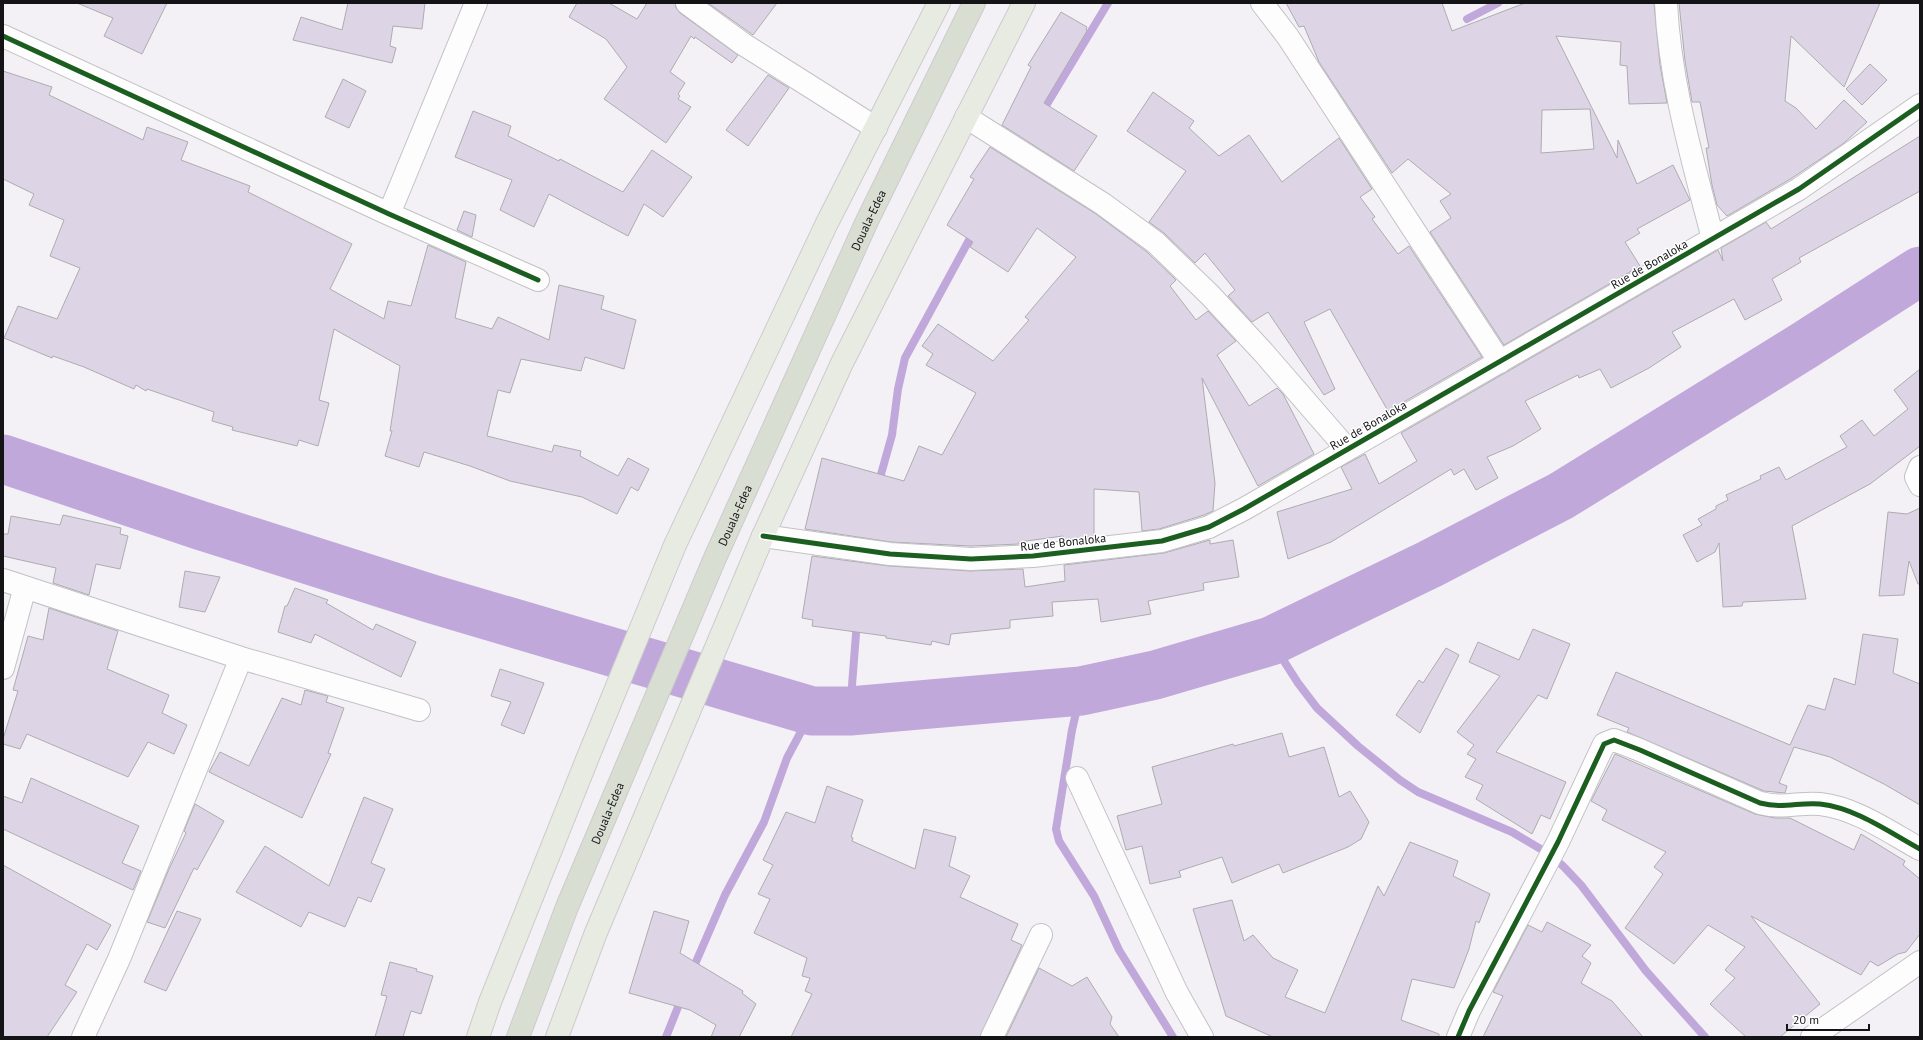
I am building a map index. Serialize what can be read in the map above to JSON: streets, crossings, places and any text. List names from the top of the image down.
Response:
{
  "streets": {
    "highway": ["Douala-Edea"],
    "street": ["Rue de Bonaloka"]
  },
  "scale_bar": "20 m"
}
